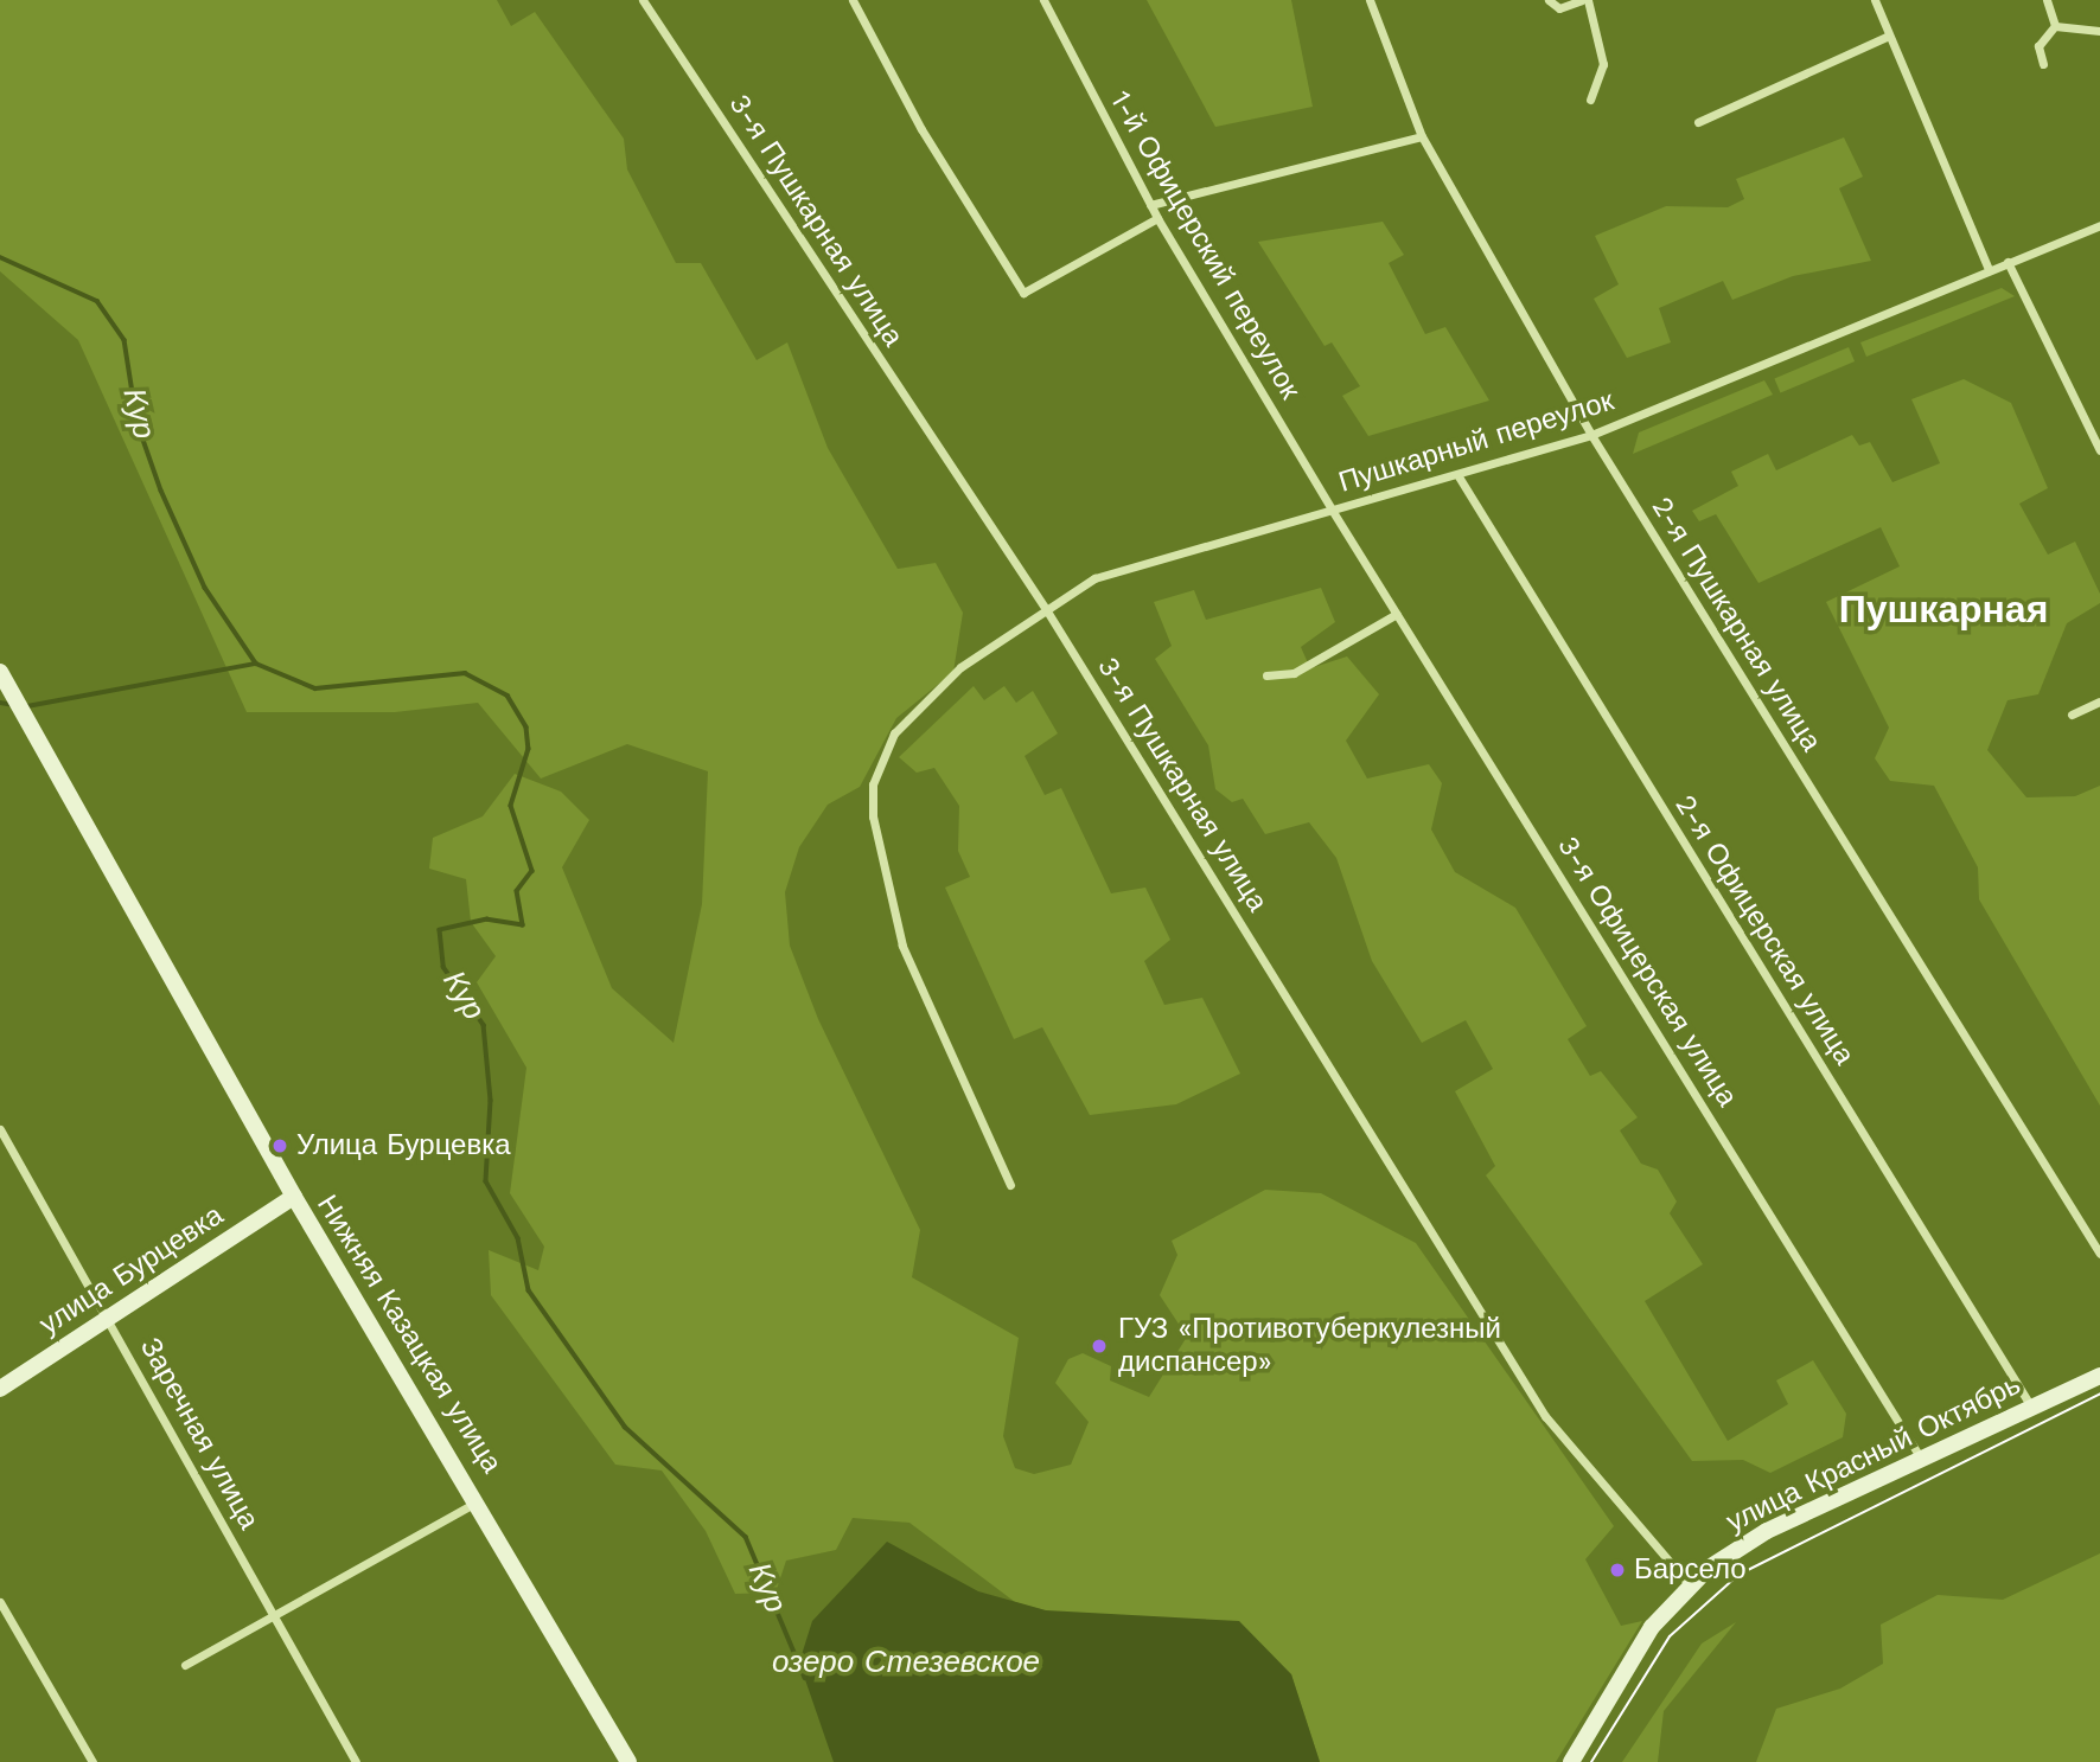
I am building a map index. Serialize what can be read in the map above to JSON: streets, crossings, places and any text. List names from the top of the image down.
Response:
{
  "streets": {
    "street": [
      "3-я Пушкарная улица",
      "1-й Офицерский переулок",
      "Пушкарный переулок",
      "2-я Пушкарная улица",
      "2-я Офицерская улица",
      "3-я Офицерская улица",
      "улица Бурцевка",
      "Нижняя Казацкая улица",
      "Заречная улица",
      "улица Красный Октябрь"
    ]
  },
  "crossings": [
    ["3-я Пушкарная улица", "Пушкарный переулок"],
    ["3-я Пушкарная улица", "улица Красный Октябрь"],
    ["1-й Офицерский переулок", "Пушкарный переулок"],
    ["1-й Офицерский переулок", "3-я Офицерская улица"],
    ["Пушкарный переулок", "2-я Пушкарная улица"],
    ["Пушкарный переулок", "2-я Офицерская улица"],
    ["Пушкарный переулок", "3-я Офицерская улица"],
    ["2-я Офицерская улица", "улица Красный Октябрь"],
    ["3-я Офицерская улица", "улица Красный Октябрь"],
    ["улица Бурцевка", "Нижняя Казацкая улица"],
    ["улица Бурцевка", "Заречная улица"]
  ],
  "districts": ["Пушкарная"],
  "water": ["Кур", "озеро Стезевское"],
  "places": ["Улица Бурцевка", "ГУЗ «Противотуберкулезный диспансер»", "Барсело"]
}
